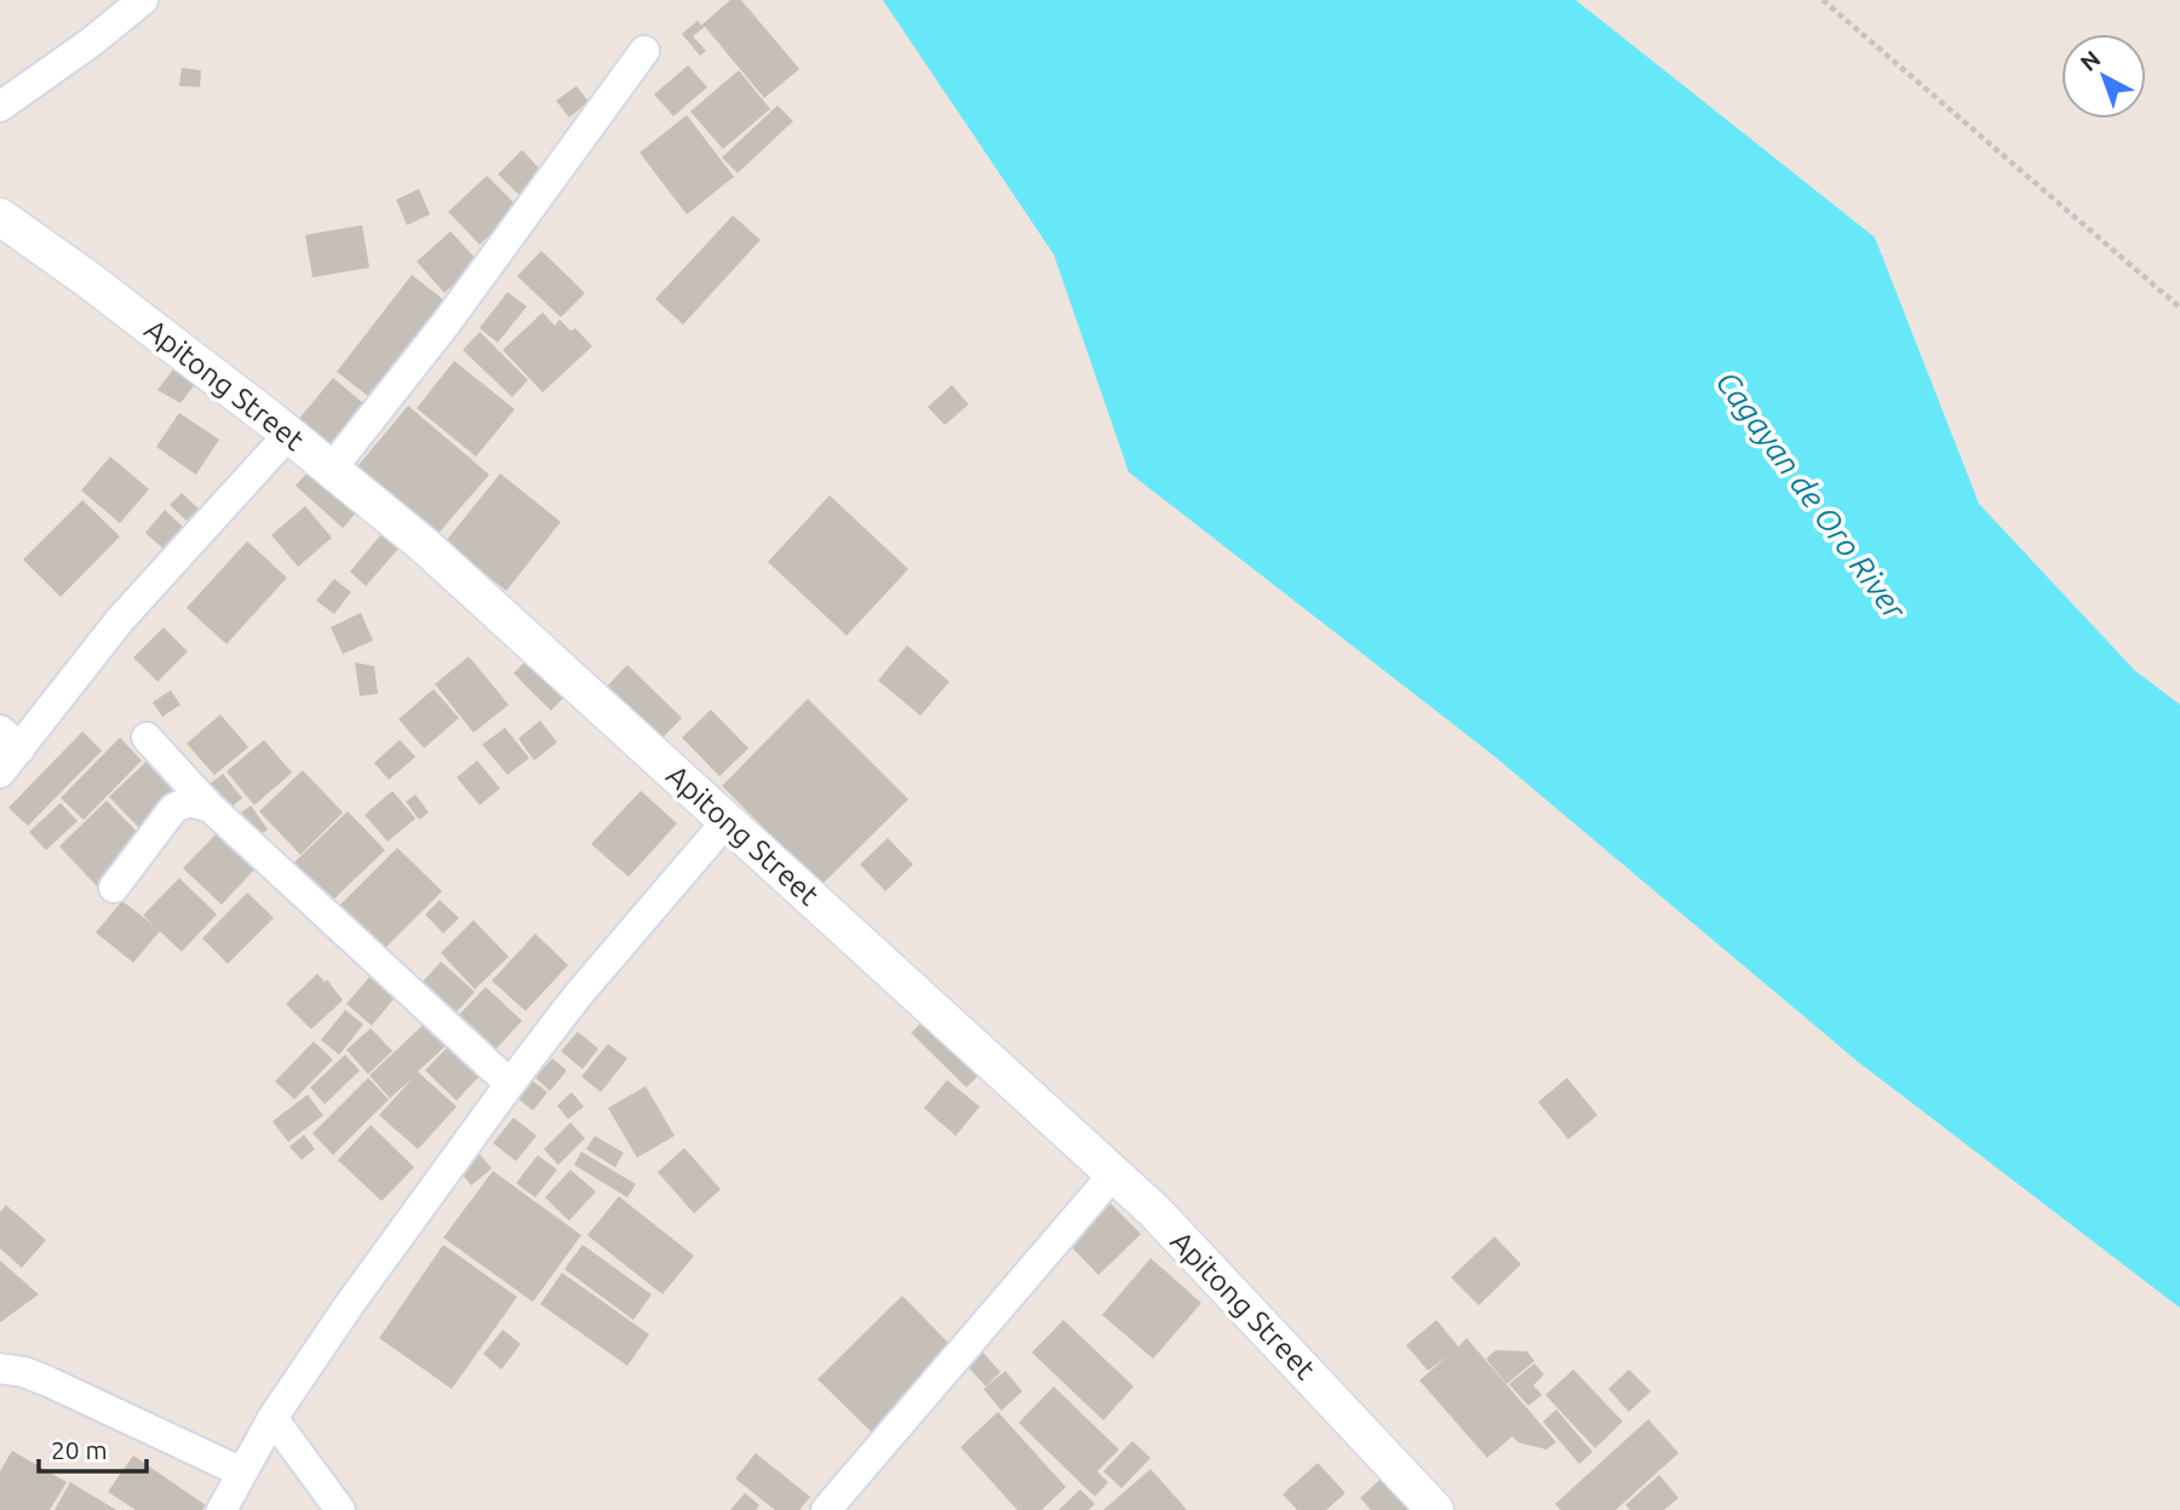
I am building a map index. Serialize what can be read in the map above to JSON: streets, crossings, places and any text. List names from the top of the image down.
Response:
{
  "streets": {
    "street": ["Apitong Street"]
  },
  "water": ["Cagayan de Oro River"],
  "scale_bar": "20 m",
  "north": "top left"
}
